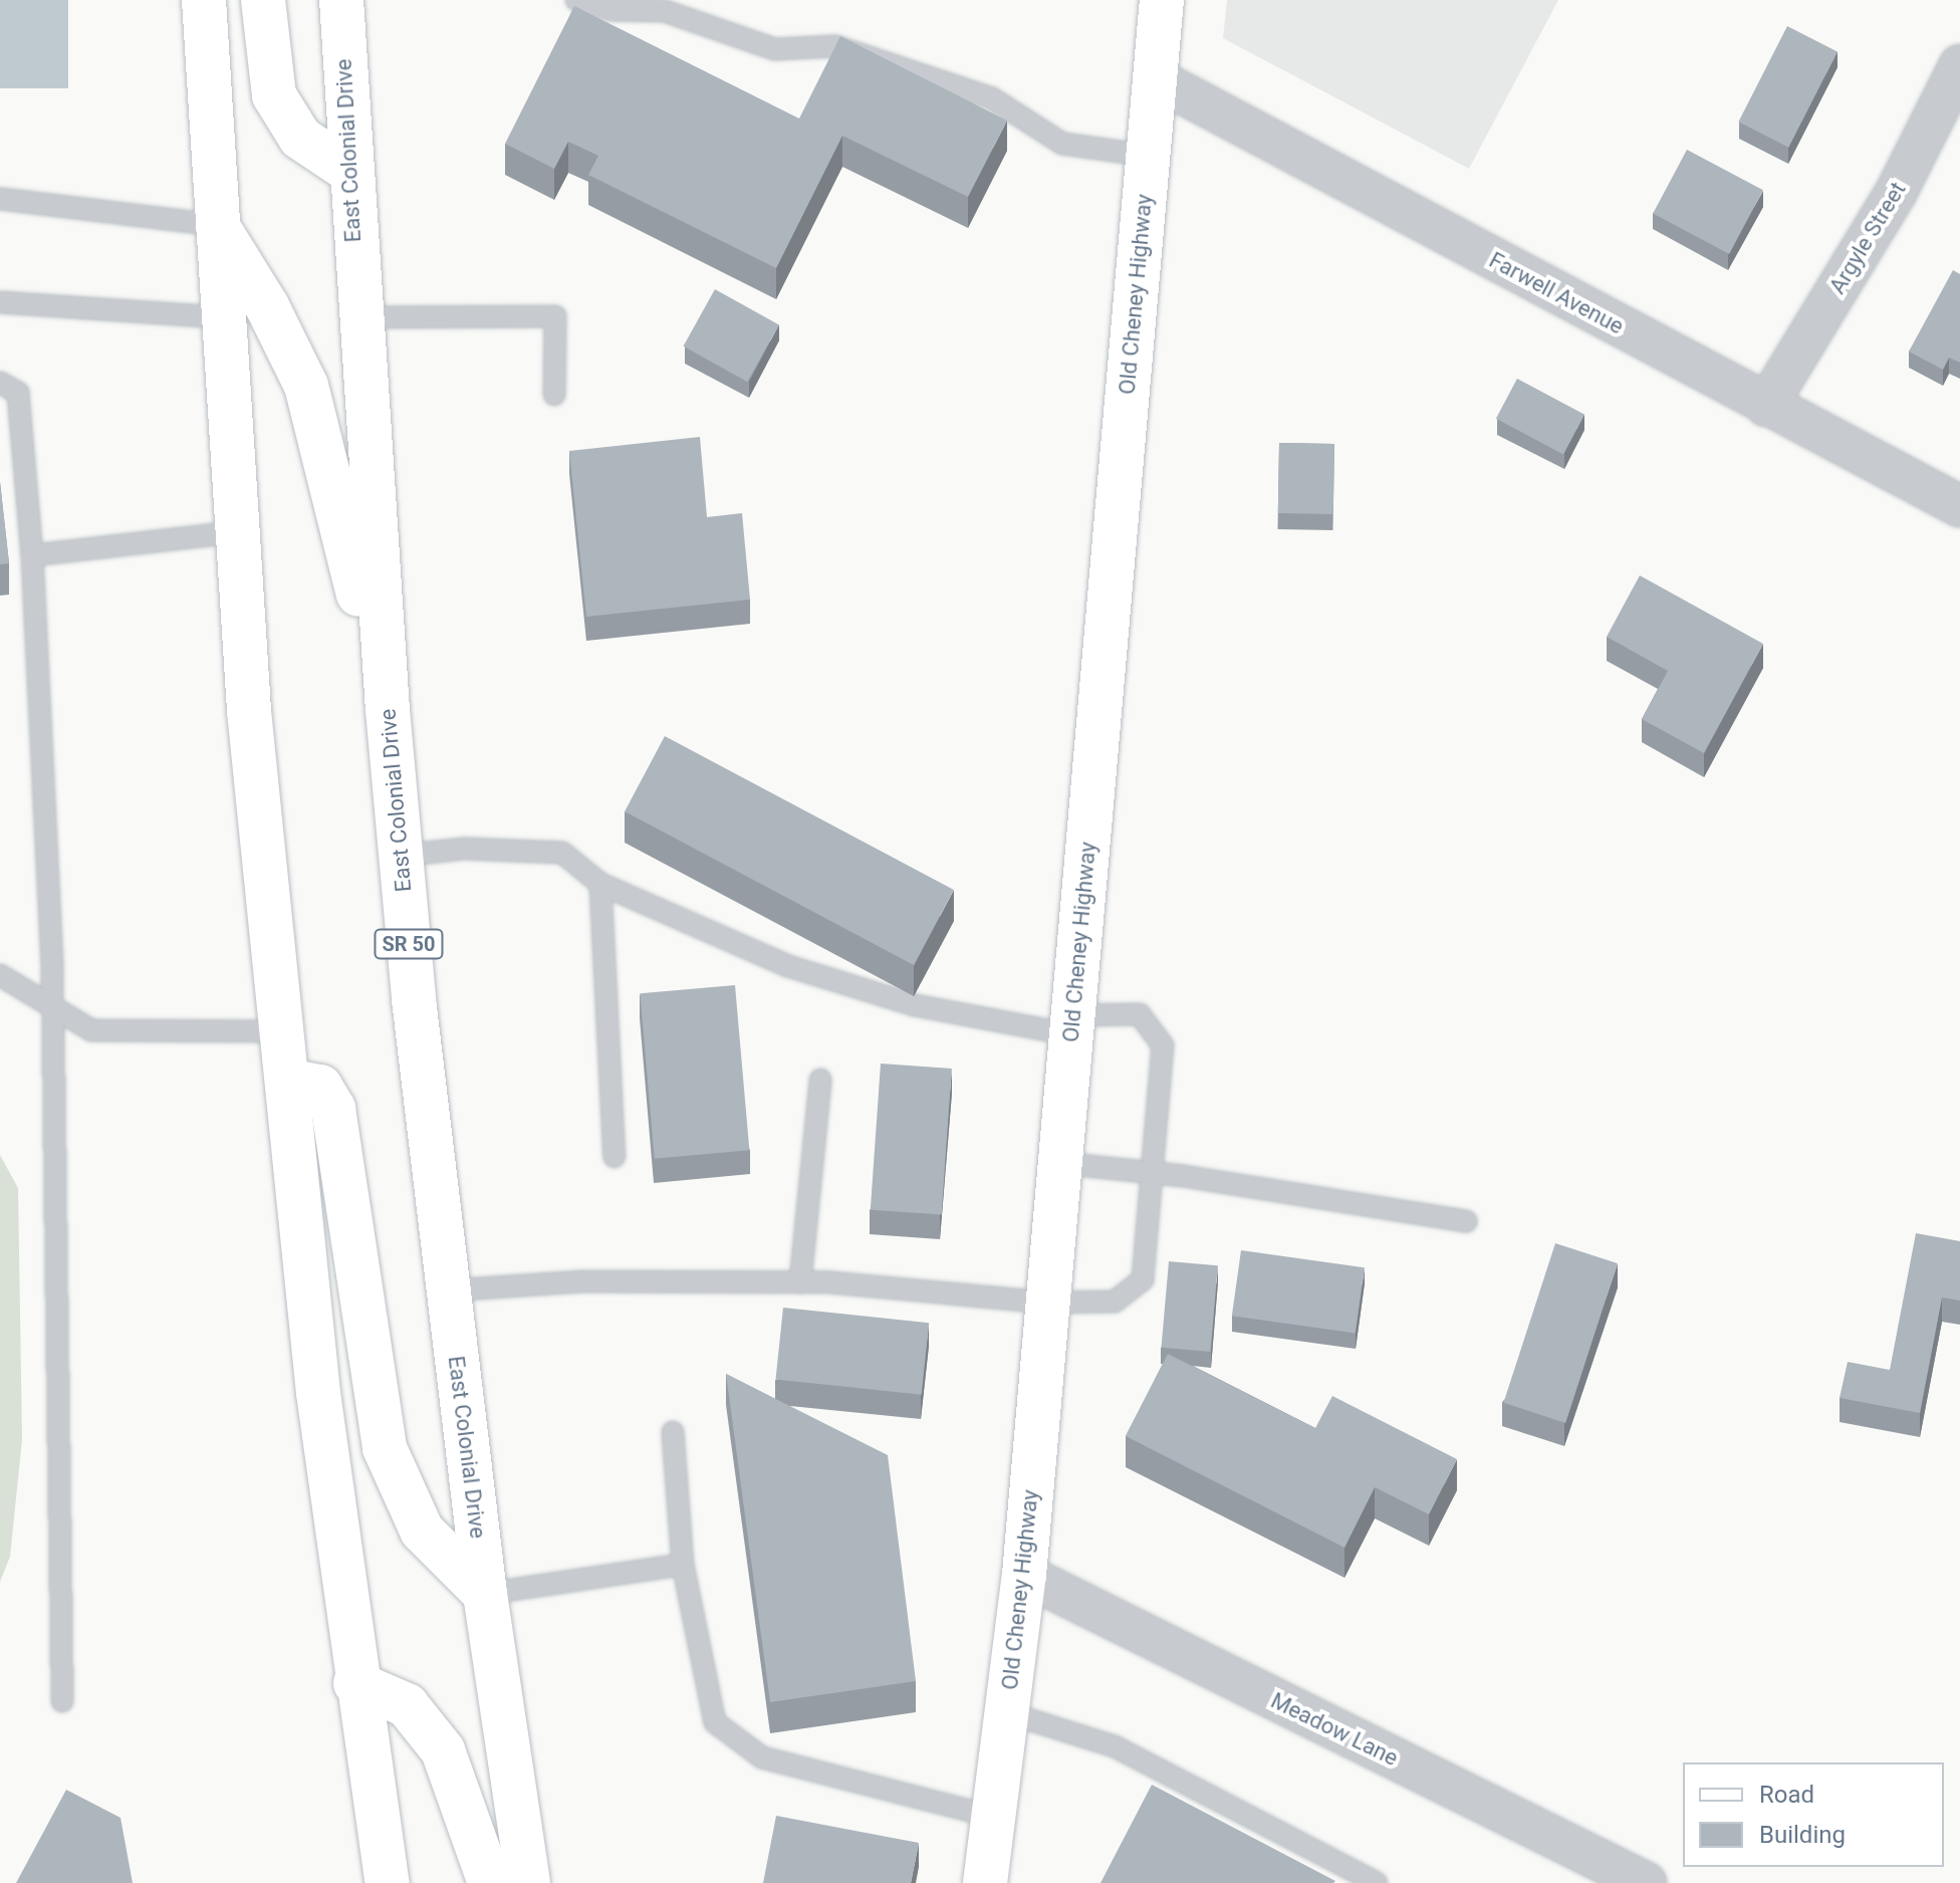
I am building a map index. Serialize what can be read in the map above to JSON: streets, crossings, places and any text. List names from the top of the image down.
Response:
{
  "streets": {
    "main road": ["East Colonial Drive", "Old Cheney Highway", "SR 50"],
    "street": ["Argyle Street", "Farwell Avenue", "Meadow Lane"]
  },
  "crossings": [
    ["Argyle Street", "Farwell Avenue"],
    ["Farwell Avenue", "Old Cheney Highway"],
    ["Old Cheney Highway", "Meadow Lane"]
  ],
  "legend": ["Road", "Building"]
}
